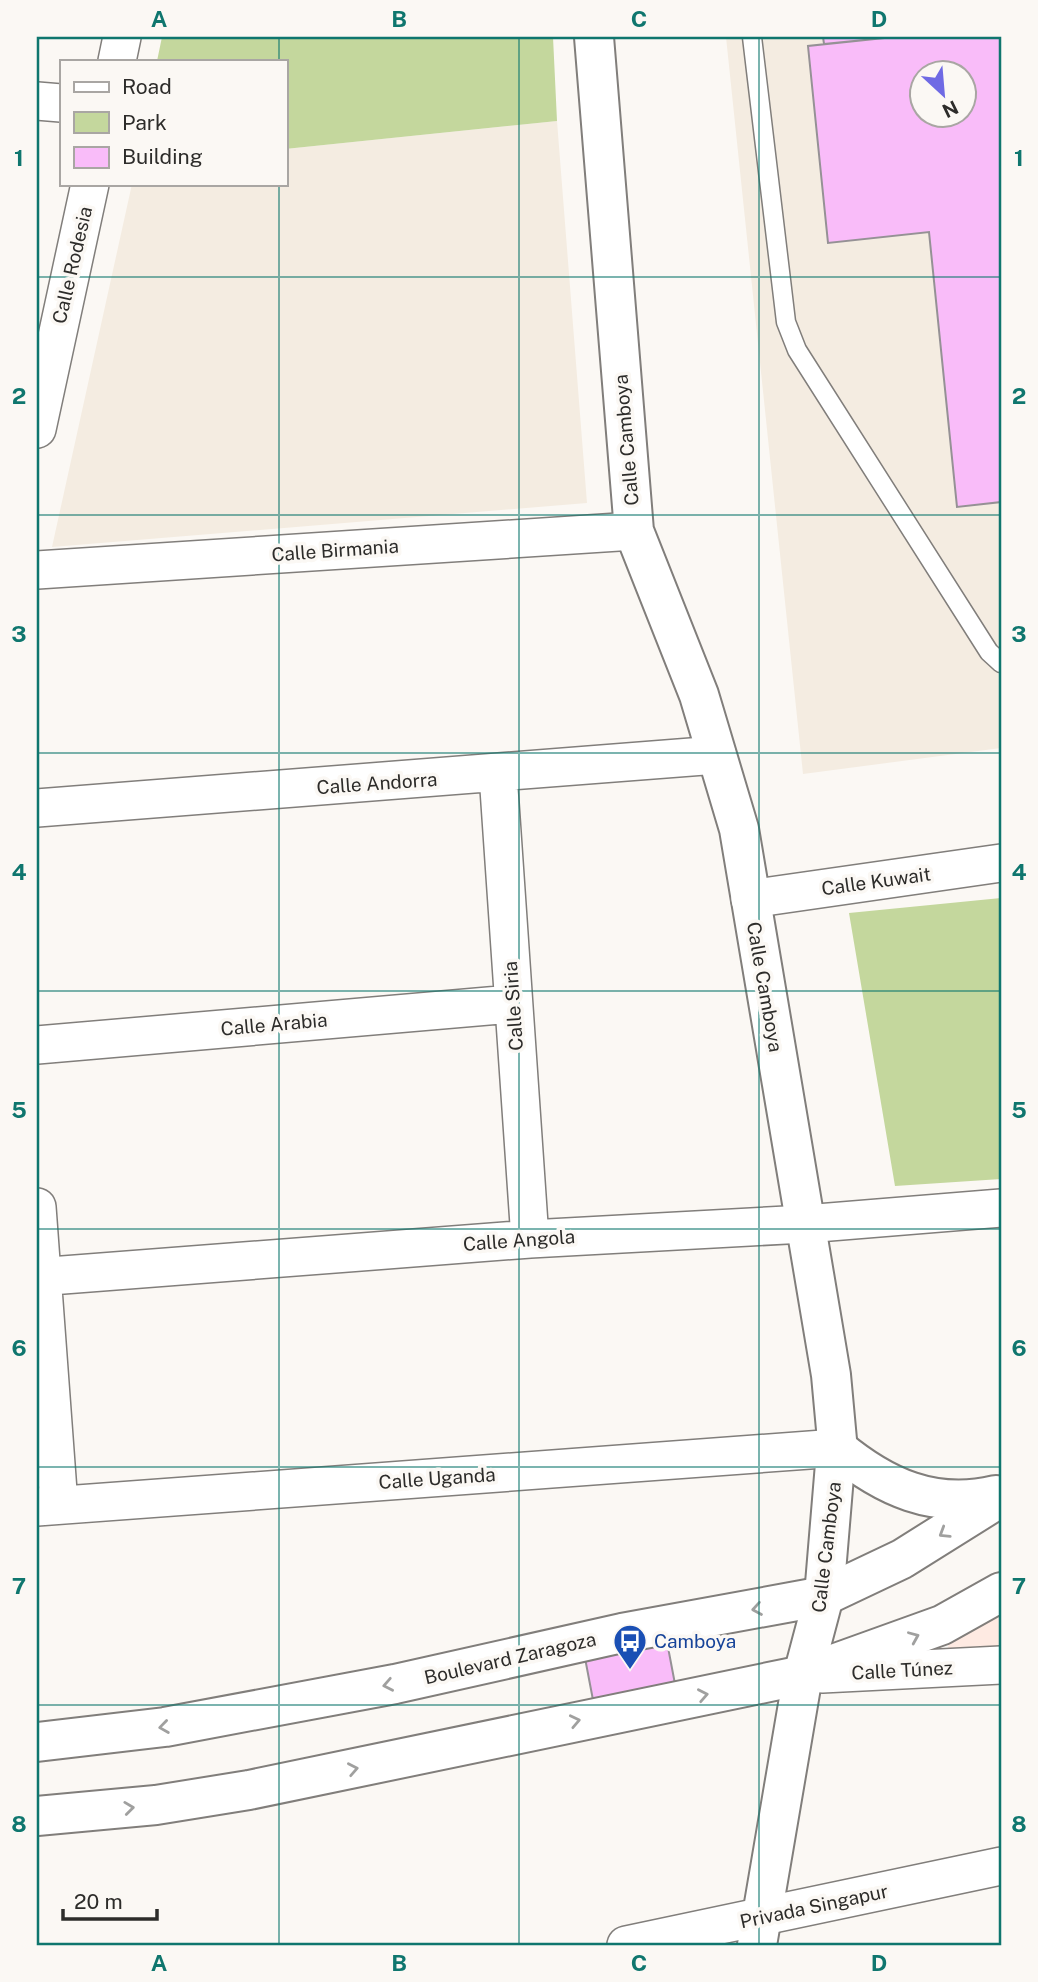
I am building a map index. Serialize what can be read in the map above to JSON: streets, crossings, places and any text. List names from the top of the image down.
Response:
{
  "streets": {
    "main road": ["Calle Camboya", "Boulevard Zaragoza"],
    "street": [
      "Calle Rodesia",
      "Calle Birmania",
      "Calle Andorra",
      "Calle Kuwait",
      "Calle Siria",
      "Calle Arabia",
      "Calle Angola",
      "Calle Uganda",
      "Calle Túnez",
      "Privada Singapur"
    ]
  },
  "crossings": [
    ["Calle Camboya", "Calle Birmania"],
    ["Calle Camboya", "Calle Andorra"],
    ["Calle Camboya", "Calle Kuwait"],
    ["Calle Camboya", "Calle Angola"],
    ["Calle Camboya", "Calle Uganda"],
    ["Calle Camboya", "Boulevard Zaragoza"],
    ["Calle Camboya", "Calle Túnez"],
    ["Calle Camboya", "Privada Singapur"],
    ["Calle Andorra", "Calle Siria"],
    ["Calle Siria", "Calle Arabia"],
    ["Calle Siria", "Calle Angola"]
  ],
  "places": {
    "bus stop": ["Camboya"]
  },
  "legend": ["Road", "Park", "Building"],
  "scale_bar": "20 m",
  "north": "bottom right",
  "grid": {
    "columns": [
      "A",
      "B",
      "C",
      "D"
    ],
    "rows": [
      "1",
      "2",
      "3",
      "4",
      "5",
      "6",
      "7",
      "8"
    ]
  }
}
